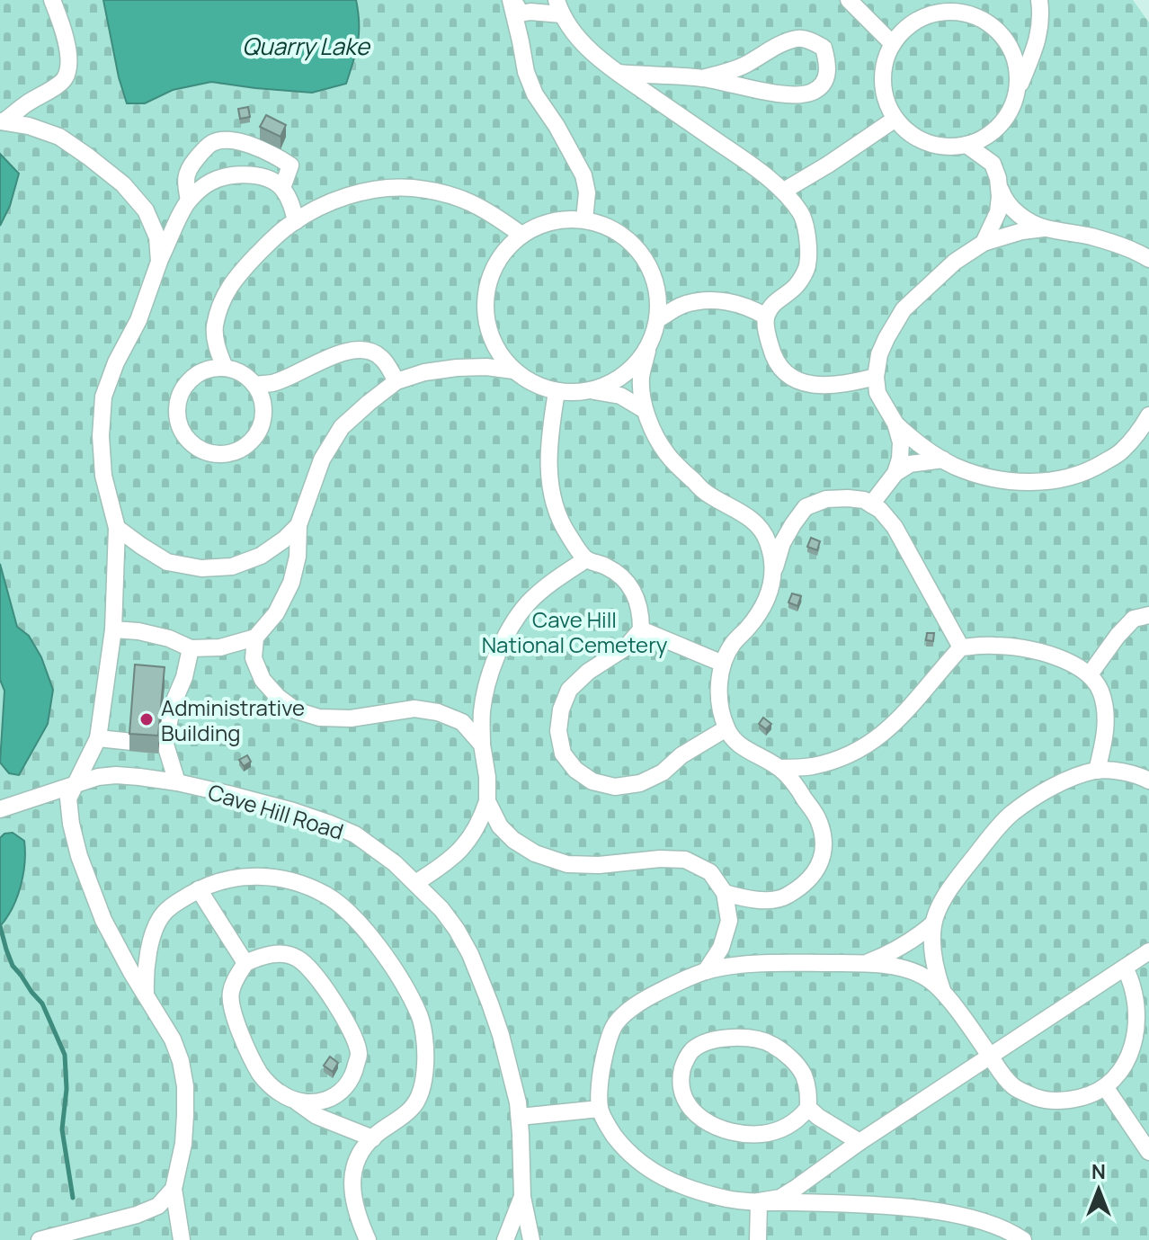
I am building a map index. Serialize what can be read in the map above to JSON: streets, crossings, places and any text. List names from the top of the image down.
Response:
{
  "streets": {
    "street": ["Cave Hill Road"]
  },
  "water": ["Quarry Lake"],
  "parks": ["Cave Hill National Cemetery"],
  "places": ["Administrative Building"],
  "north": "top"
}
